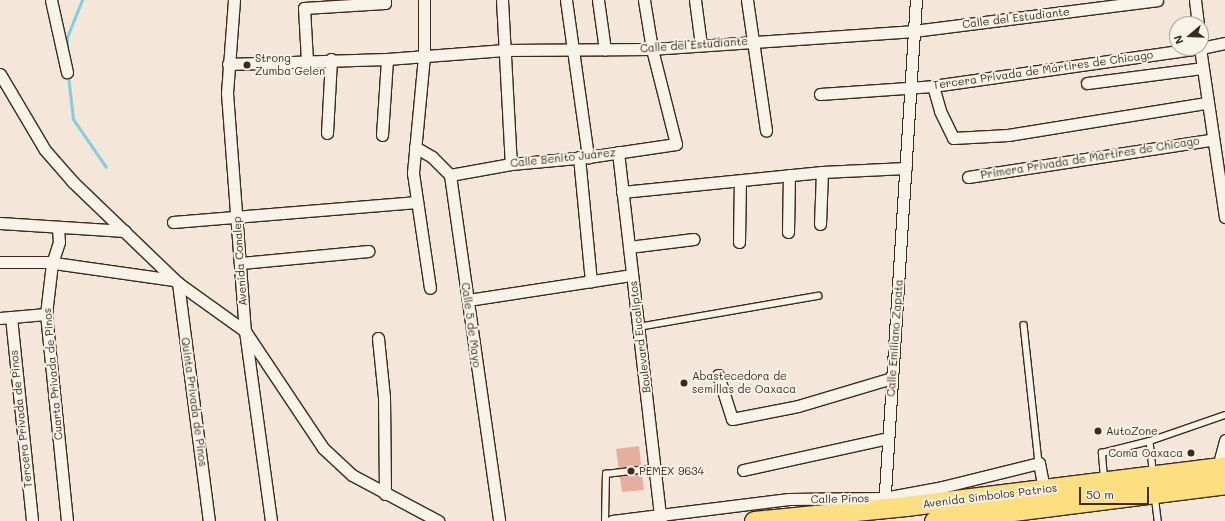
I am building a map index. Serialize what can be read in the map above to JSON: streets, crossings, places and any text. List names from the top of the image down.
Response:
{
  "streets": {
    "highway": ["Avenida Símbolos Patrios"],
    "street": [
      "Calle del Estudiante",
      "Tercera Privada de Mártires de Chicago",
      "Calle Benito Juárez",
      "Primera Privada de Mártires de Chicago",
      "Avenida Conalep",
      "Calle 5 de Mayo",
      "Boulevard Eucaliptos",
      "Calle Emiliano Zapata",
      "Cuarta Privada de Pinos",
      "Quinta Privada de Pinos",
      "Tercera Privada de Pinos",
      "Calle Pinos"
    ]
  },
  "crossings": [
    ["Calle del Estudiante", "Calle Benito Juárez"],
    ["Calle del Estudiante", "Avenida Conalep"],
    ["Calle del Estudiante", "Calle Emiliano Zapata"],
    ["Tercera Privada de Mártires de Chicago", "Calle Emiliano Zapata"],
    ["Calle Benito Juárez", "Calle 5 de Mayo"],
    ["Calle Benito Juárez", "Boulevard Eucaliptos"],
    ["Boulevard Eucaliptos", "Calle Pinos"],
    ["Calle Emiliano Zapata", "Avenida Símbolos Patrios"],
    ["Calle Emiliano Zapata", "Calle Pinos"],
    ["Avenida Símbolos Patrios", "Calle Pinos"]
  ],
  "places": [
    "Strong Zumba Gelen",
    "Abastecedora de semillas de Oaxaca",
    "AutoZone",
    "Coma Oaxaca",
    "PEMEX 9634"
  ],
  "scale_bar": "50 m",
  "north": "left"
}
